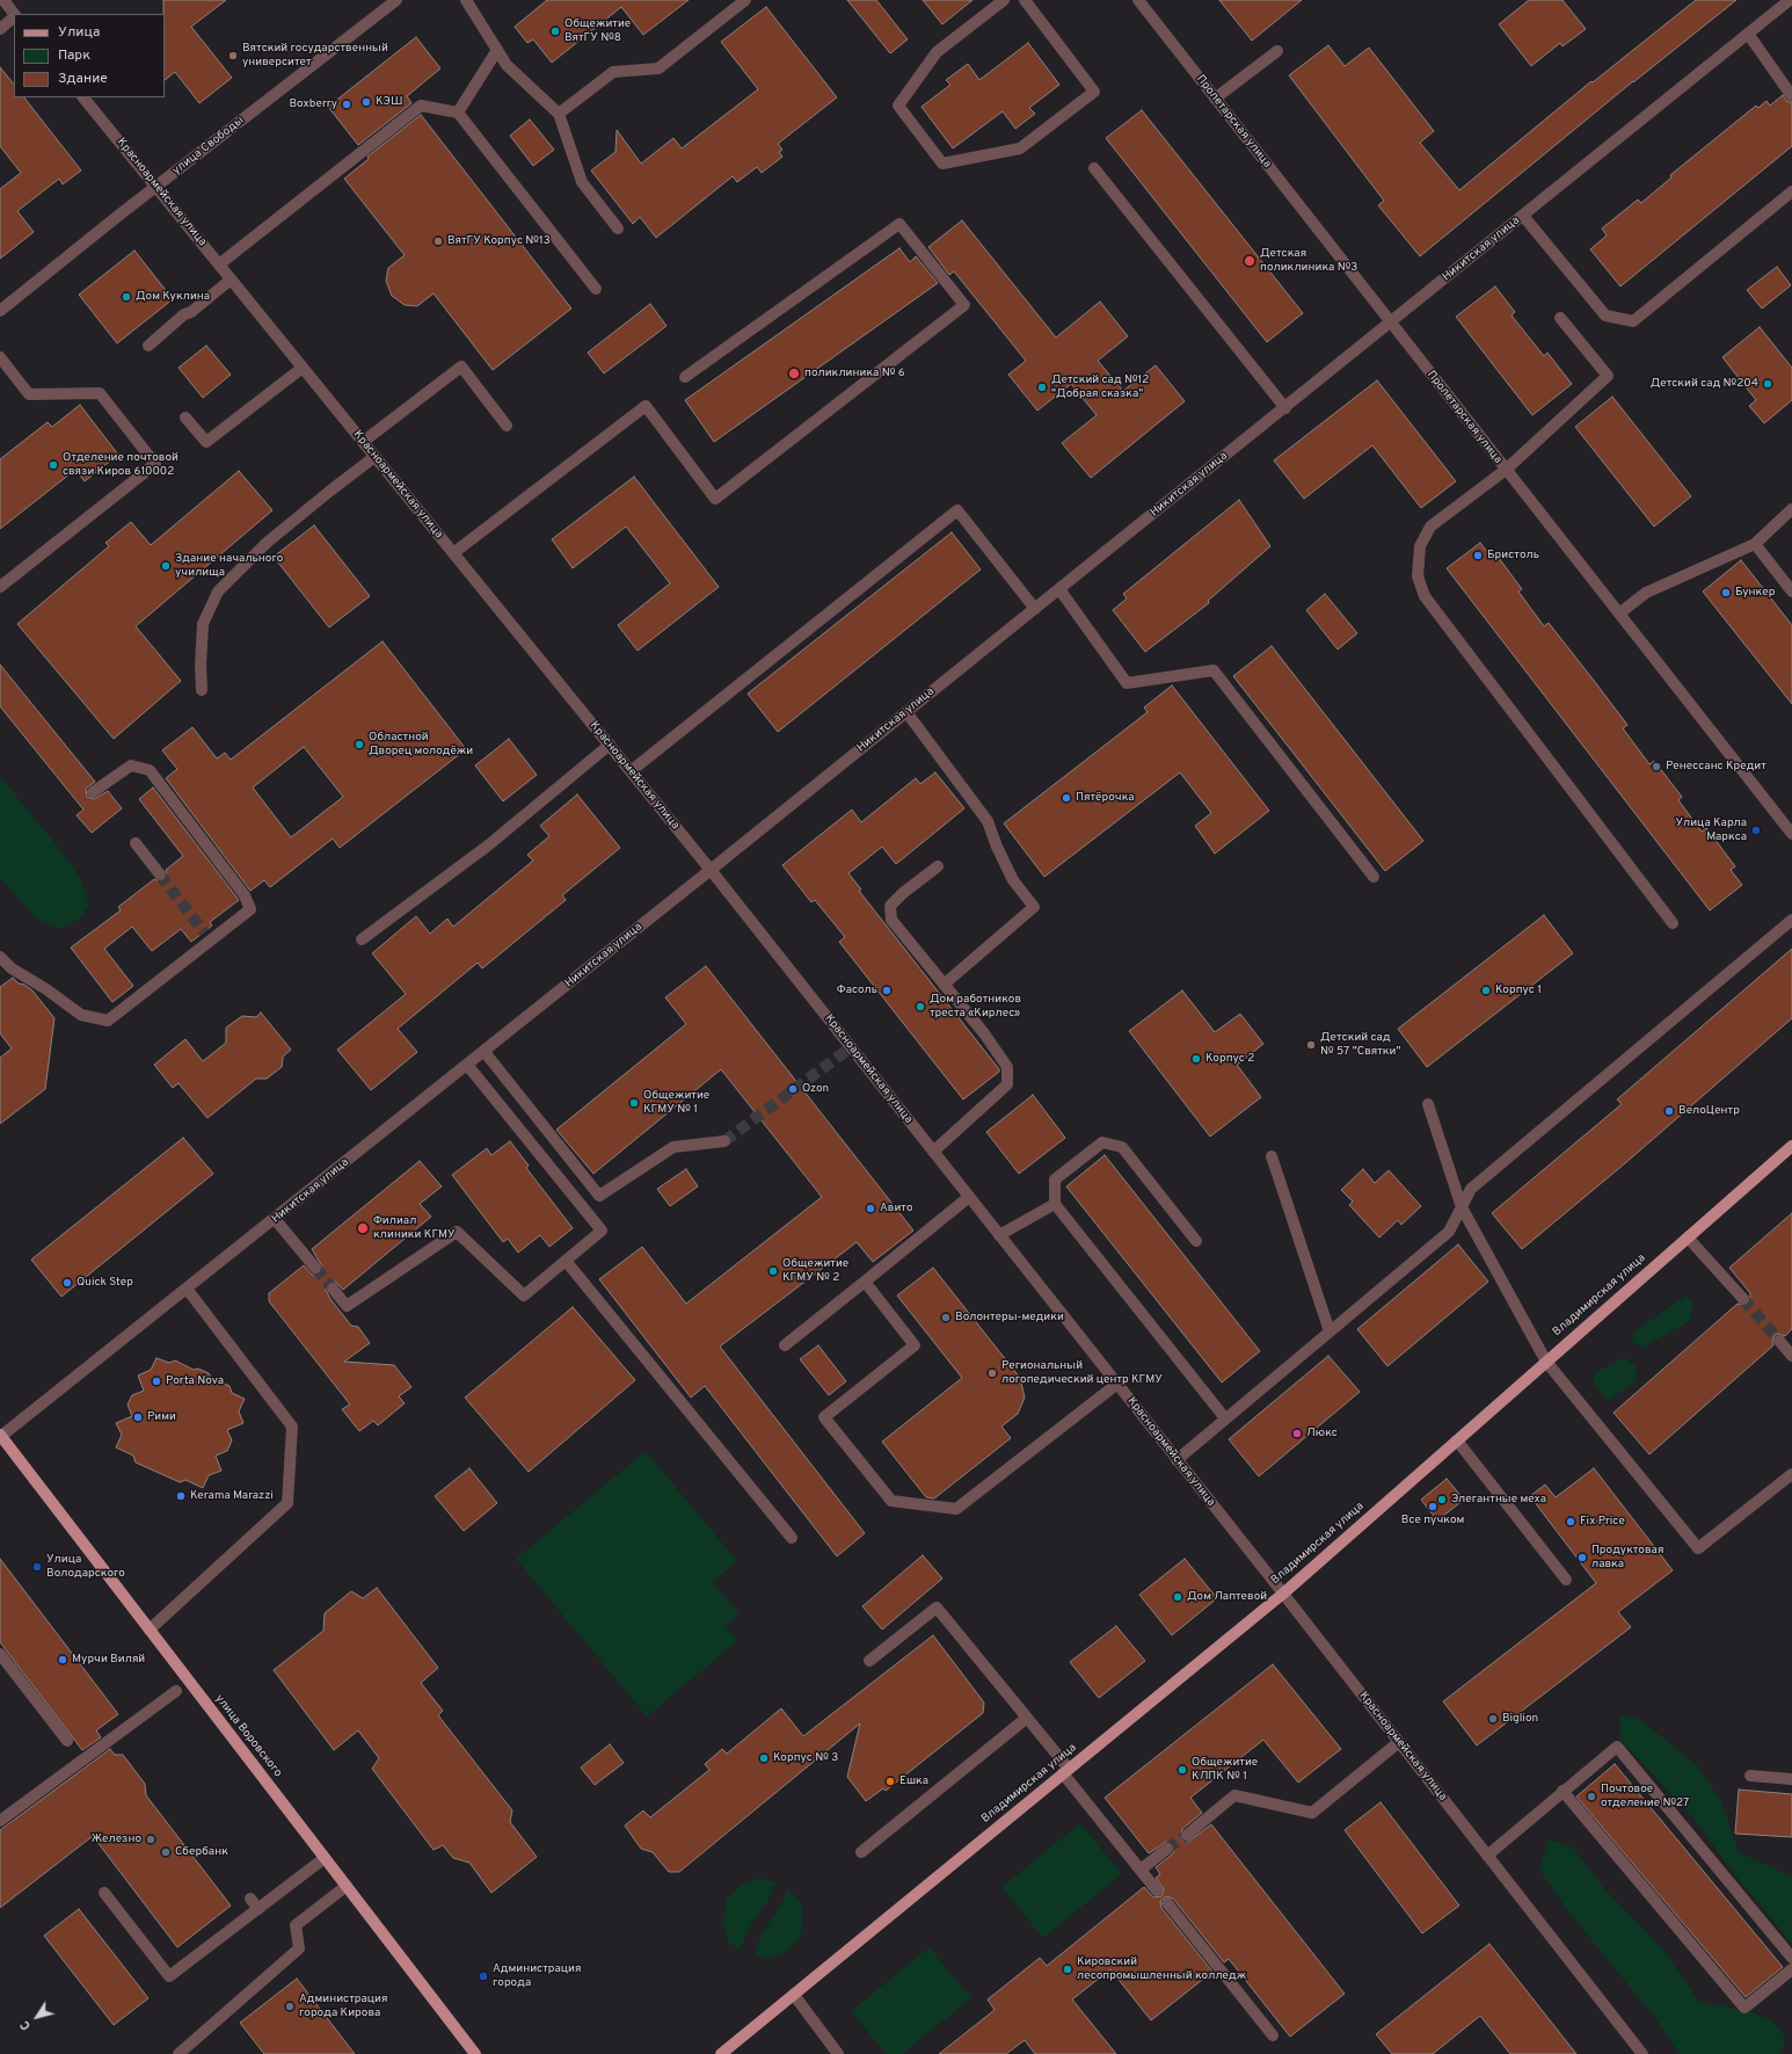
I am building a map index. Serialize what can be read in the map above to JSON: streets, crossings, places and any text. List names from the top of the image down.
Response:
{
  "streets": {
    "main road": ["Владимирская улица", "улица Воровского"],
    "street": [
      "Пролетарская улица",
      "улица Свободы",
      "Красноармейская улица",
      "Никитская улица"
    ]
  },
  "crossings": [
    ["Пролетарская улица", "Никитская улица"],
    ["улица Свободы", "Красноармейская улица"],
    ["Красноармейская улица", "Никитская улица"],
    ["Красноармейская улица", "Владимирская улица"],
    ["Никитская улица", "улица Воровского"]
  ],
  "places": [
    "Общежитие ВятГУ №8",
    "Вятский государственный университет",
    "КЭШ",
    "Boxberry",
    "ВятГУ Корпус №13",
    "Детская поликлиника №3",
    "Дом Куклина",
    "поликлиника № 6",
    "Детский сад №204",
    "Детский сад №12 \"Добрая сказка\"",
    "Отделение почтовой связи Киров 610002",
    "Бристоль",
    "Здание начального училища",
    "Бункер",
    "Областной Дворец молодёжи",
    "Ренессанс Кредит",
    "Пятёрочка",
    "Улица Карла Маркса",
    "Фасоль",
    "Корпус 1",
    "Дом работников треста «Кирлес»",
    "Детский сад № 57 \"Святки\"",
    "Корпус 2",
    "Ozon",
    "Общежитие КГМУ № 1",
    "ВелоЦентр",
    "Авито",
    "Филиал клиники КГМУ",
    "Общежитие КГМУ № 2",
    "Quick Step",
    "Волонтеры-медики",
    "Региональный логопедический центр КГМУ",
    "Porta Nova",
    "Рими",
    "Люкс",
    "Kerama Marazzi",
    "Элегантные меха",
    "Все пучком",
    "Fix Price",
    "Продуктовая лавка",
    "Улица Володарского",
    "Дом Лаптевой",
    "Мурчи Виляй",
    "Biglion",
    "Корпус № 3",
    "Общежитие КЛПК № 1",
    "Ешка",
    "Почтовое отделение №27",
    "Железно",
    "Сбербанк",
    "Кировский лесопромышленный колледж",
    "Администрация города",
    "Администрация города Кирова"
  ],
  "legend": ["Улица", "Парк", "Здание"],
  "north": "bottom left"
}
